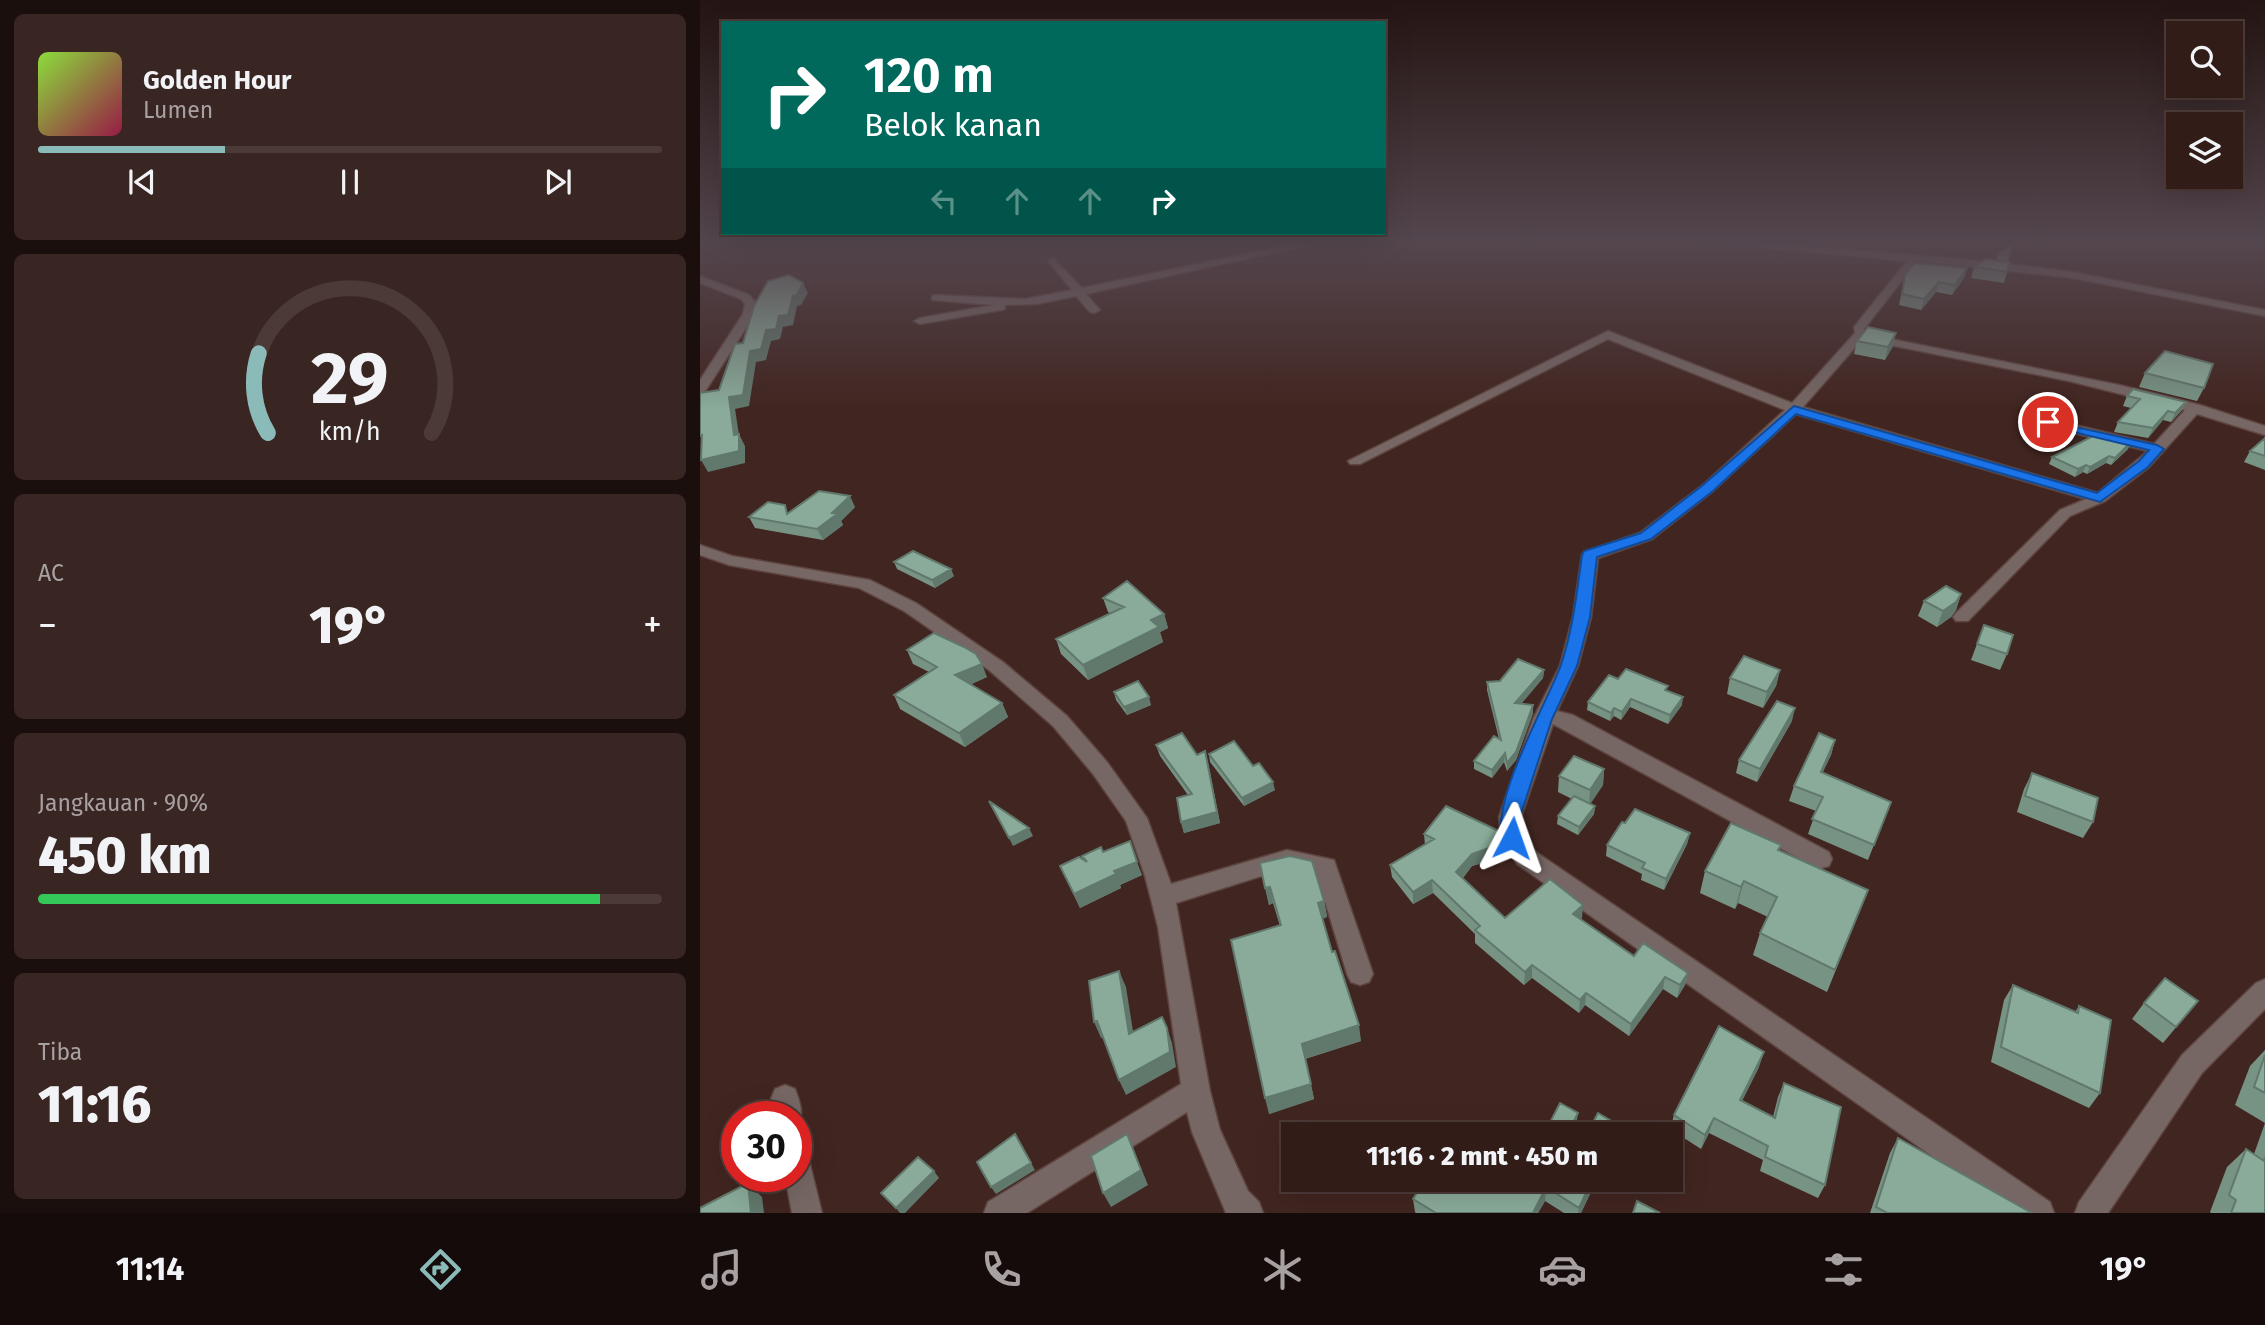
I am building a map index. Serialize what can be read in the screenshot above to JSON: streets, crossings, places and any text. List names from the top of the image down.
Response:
{
  "page": {
    "turn": ["120 m", "Belok kanan"],
    "song": ["Golden Hour", "Lumen"],
    "tile": [
      "AC",
      ["Jangkauan · 90%", "450 km"],
      ["Tiba", "11:16"]
    ],
    "heat": ["−", "19°", "+"],
    "limit": "30",
    "trip": "11:16 · 2 mnt · 450 m",
    "tabs": ["11:14", "19°"],
    "gauge": ["29", "km/h"]
  }
}
